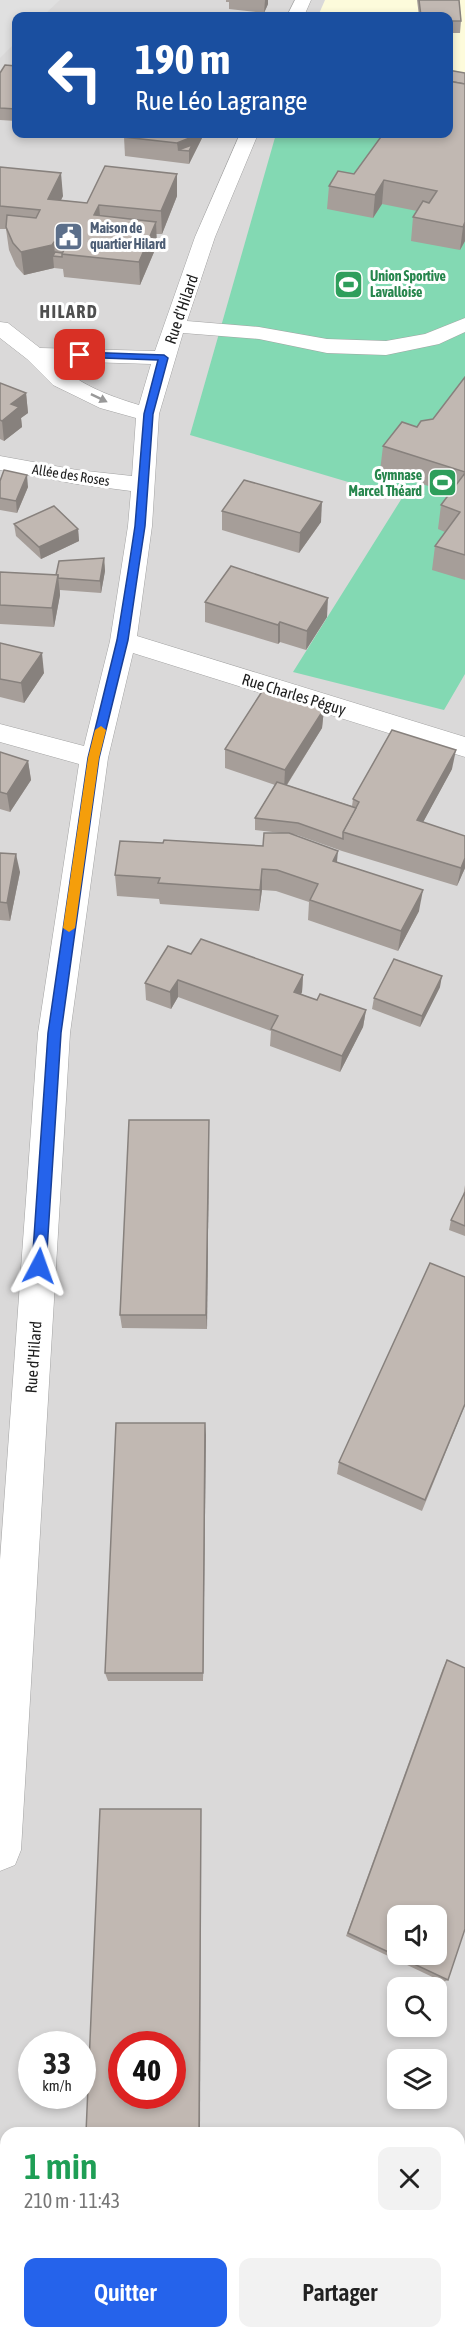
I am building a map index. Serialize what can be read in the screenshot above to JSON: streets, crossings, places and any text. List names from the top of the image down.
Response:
{
  "streets": {
    "street": ["Rue d'Hilard", "Allée des Roses", "Rue Charles Péguy"]
  },
  "crossings": [
    ["Rue d'Hilard", "Allée des Roses"],
    ["Rue d'Hilard", "Rue Charles Péguy"]
  ],
  "districts": ["HILARD"],
  "places": {
    "public building": ["Maison de quartier Hilard"],
    "sports": ["Union Sportive Lavalloise", "Gymnase Marcel Théard"]
  },
  "page": {
    "turn": ["190 m", "Rue Léo Lagrange"],
    "speed": "33 km/h",
    "limit": "40",
    "heading": ["1 min", "210 m · 11:43"],
    "buttons": ["Quitter", "Partager"]
  }
}
